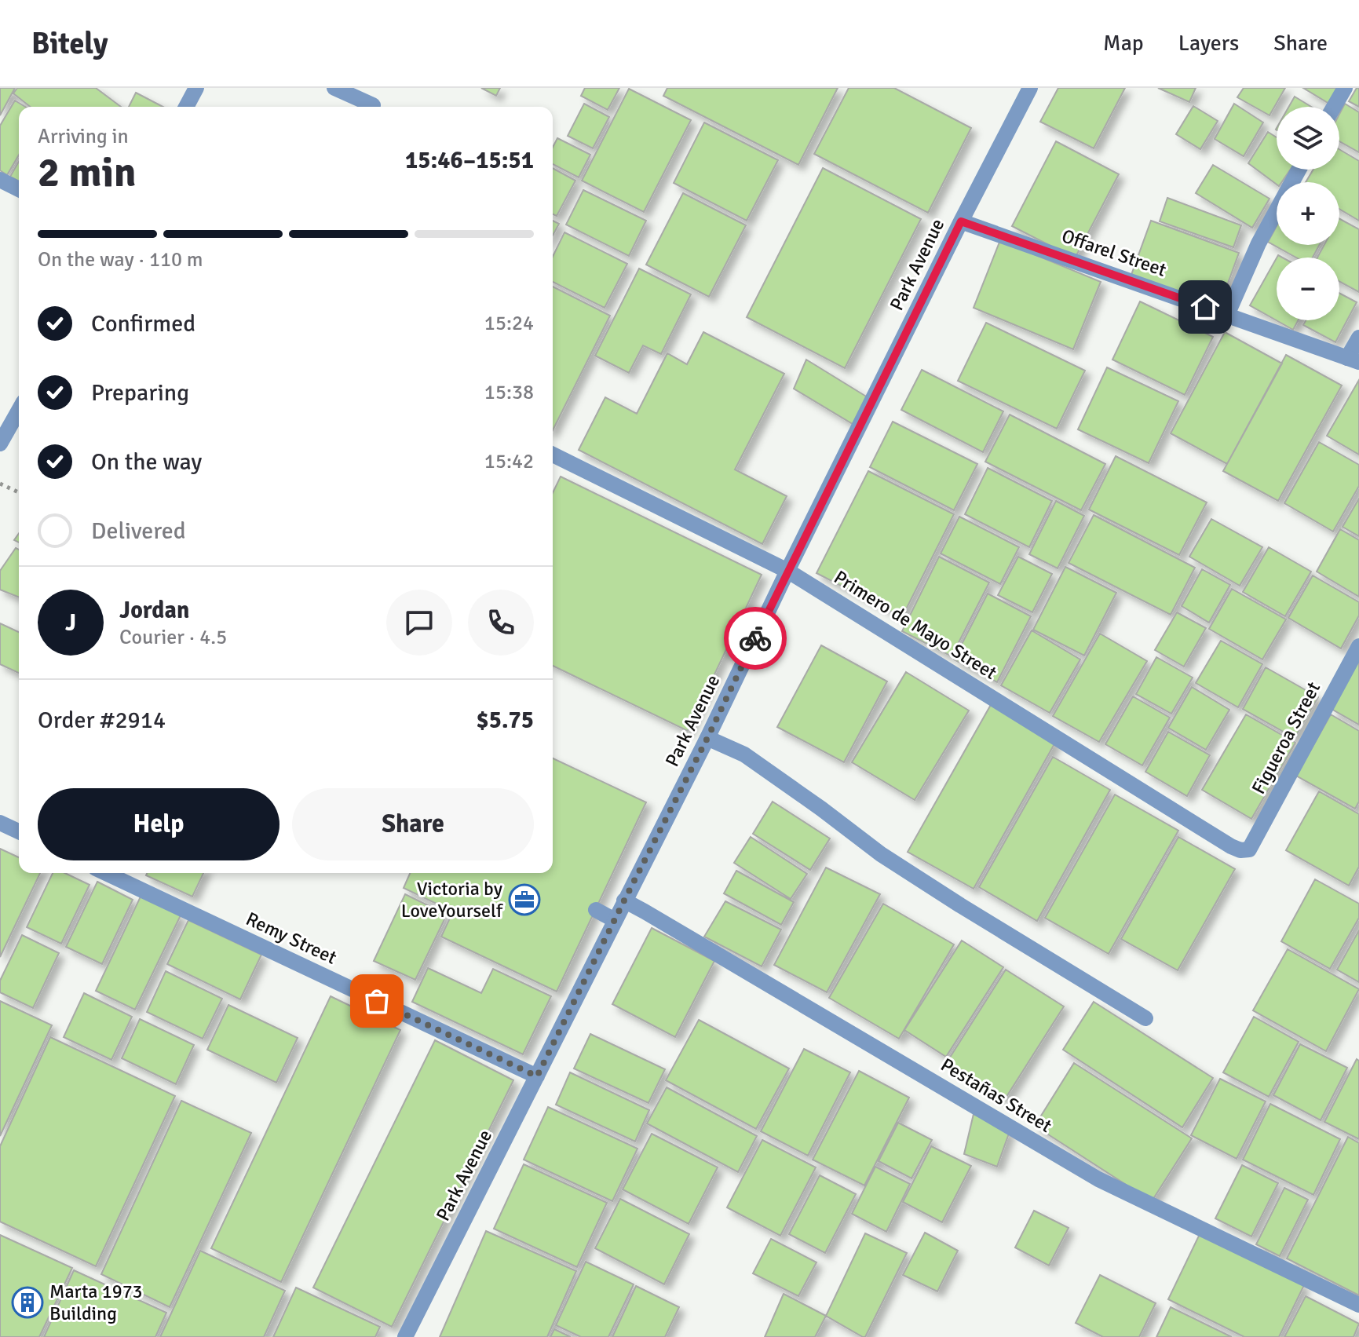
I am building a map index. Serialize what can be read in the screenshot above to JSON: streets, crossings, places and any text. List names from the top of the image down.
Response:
{
  "streets": {
    "street": [
      "Offarel Street",
      "Park Avenue",
      "Primero de Mayo Street",
      "Figueroa Street",
      "Remy Street",
      "Pestañas Street"
    ]
  },
  "crossings": [
    ["Offarel Street", "Park Avenue"],
    ["Park Avenue", "Primero de Mayo Street"],
    ["Park Avenue", "Remy Street"],
    ["Park Avenue", "Pestañas Street"],
    ["Primero de Mayo Street", "Figueroa Street"]
  ],
  "places": {
    "office": ["Victoria by LoveYourself"],
    "building": ["Marta 1973 Building"]
  },
  "page": {
    "header": "Bitely",
    "nav": ["Map", "Layers", "Share"],
    "map_buttons": ["+", "−"],
    "heading": ["2 min", "Arriving in", "15:46–15:51"],
    "panel": [
      "Jordan",
      "Courier · 4.5",
      "Order #2914",
      "$5.75"
    ],
    "bar": "On the way · 110 m",
    "list": [
      ["Confirmed", "15:24"],
      ["Preparing", "15:38"],
      ["On the way", "15:42"],
      "Delivered"
    ],
    "round": "J",
    "buttons": ["Help", "Share"]
  }
}
